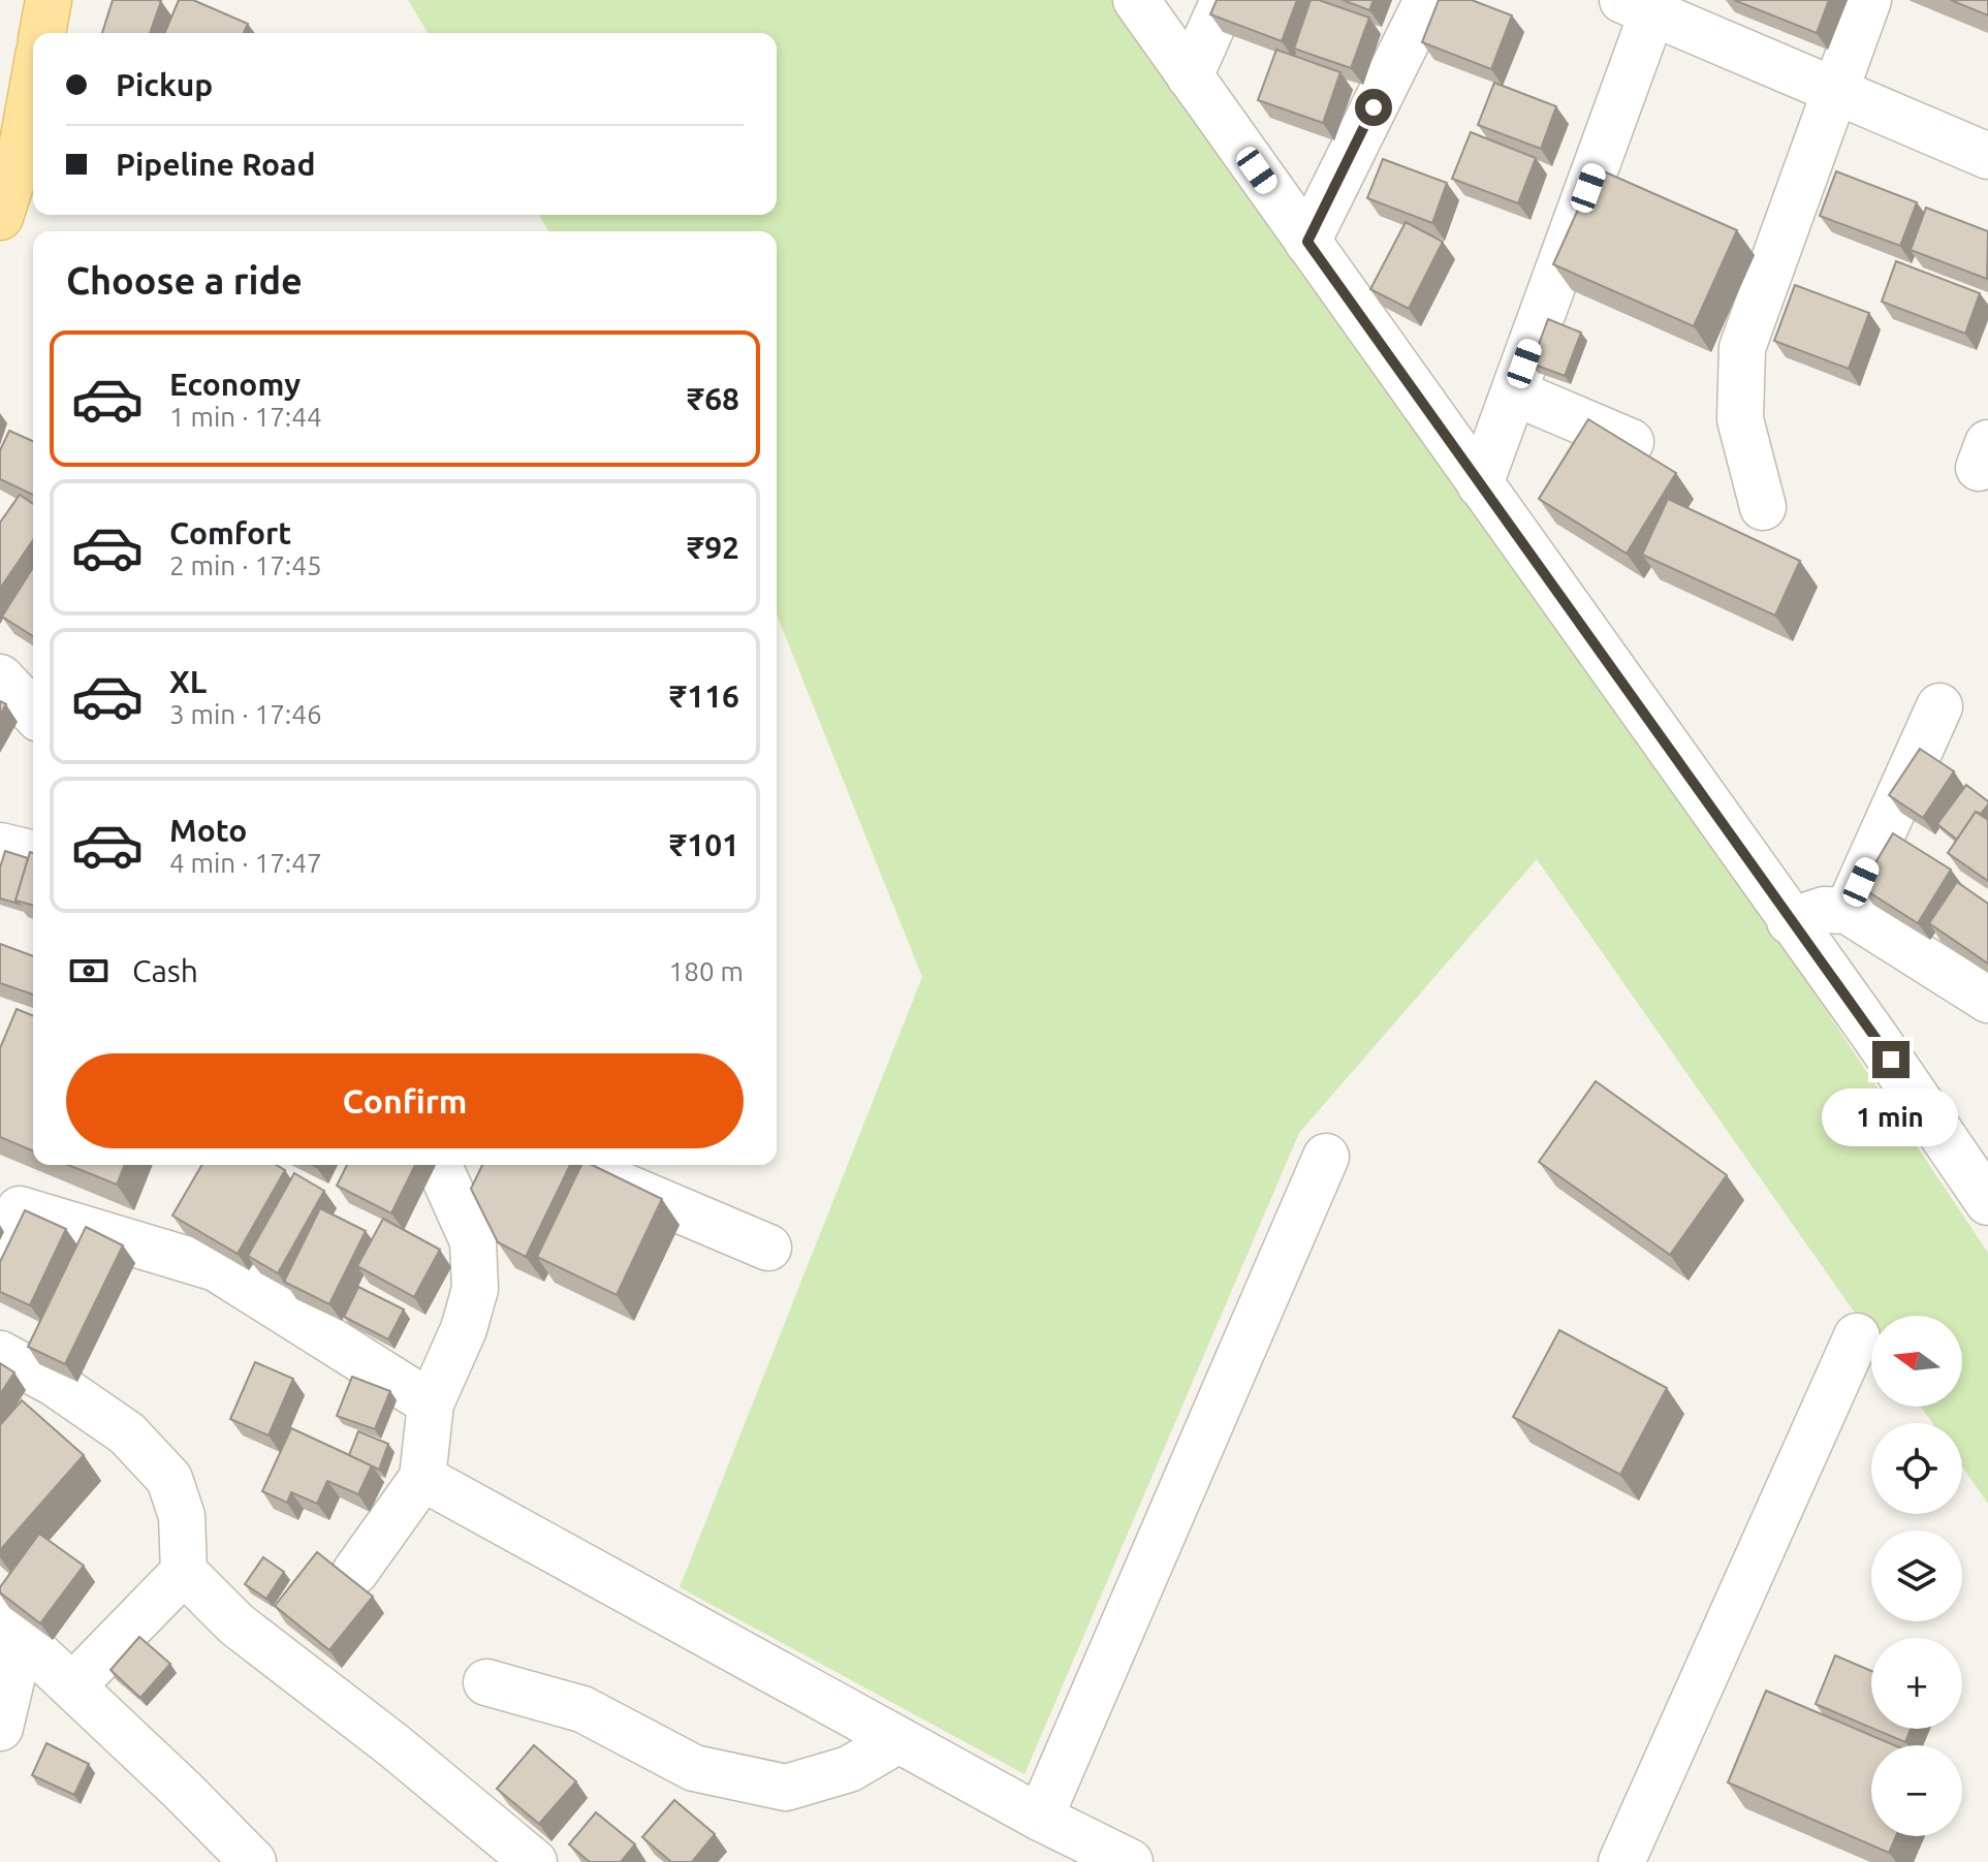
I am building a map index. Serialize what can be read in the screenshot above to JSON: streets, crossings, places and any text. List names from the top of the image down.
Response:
{
  "north": "left",
  "page": {
    "banner": ["Pickup", "Pipeline Road"],
    "heading": "Choose a ride",
    "list": [
      {
        "name": "Economy",
        "note": "1 min · 17:44",
        "value": "₹68"
      },
      {
        "name": "Comfort",
        "note": "2 min · 17:45",
        "value": "₹92"
      },
      {
        "name": "XL",
        "note": "3 min · 17:46",
        "value": "₹116"
      },
      {
        "name": "Moto",
        "note": "4 min · 17:47",
        "value": "₹101"
      }
    ],
    "pay": ["Cash", "180 m"],
    "buttons": "Confirm",
    "bubble": "1 min",
    "map_buttons": ["+", "−"]
  }
}
